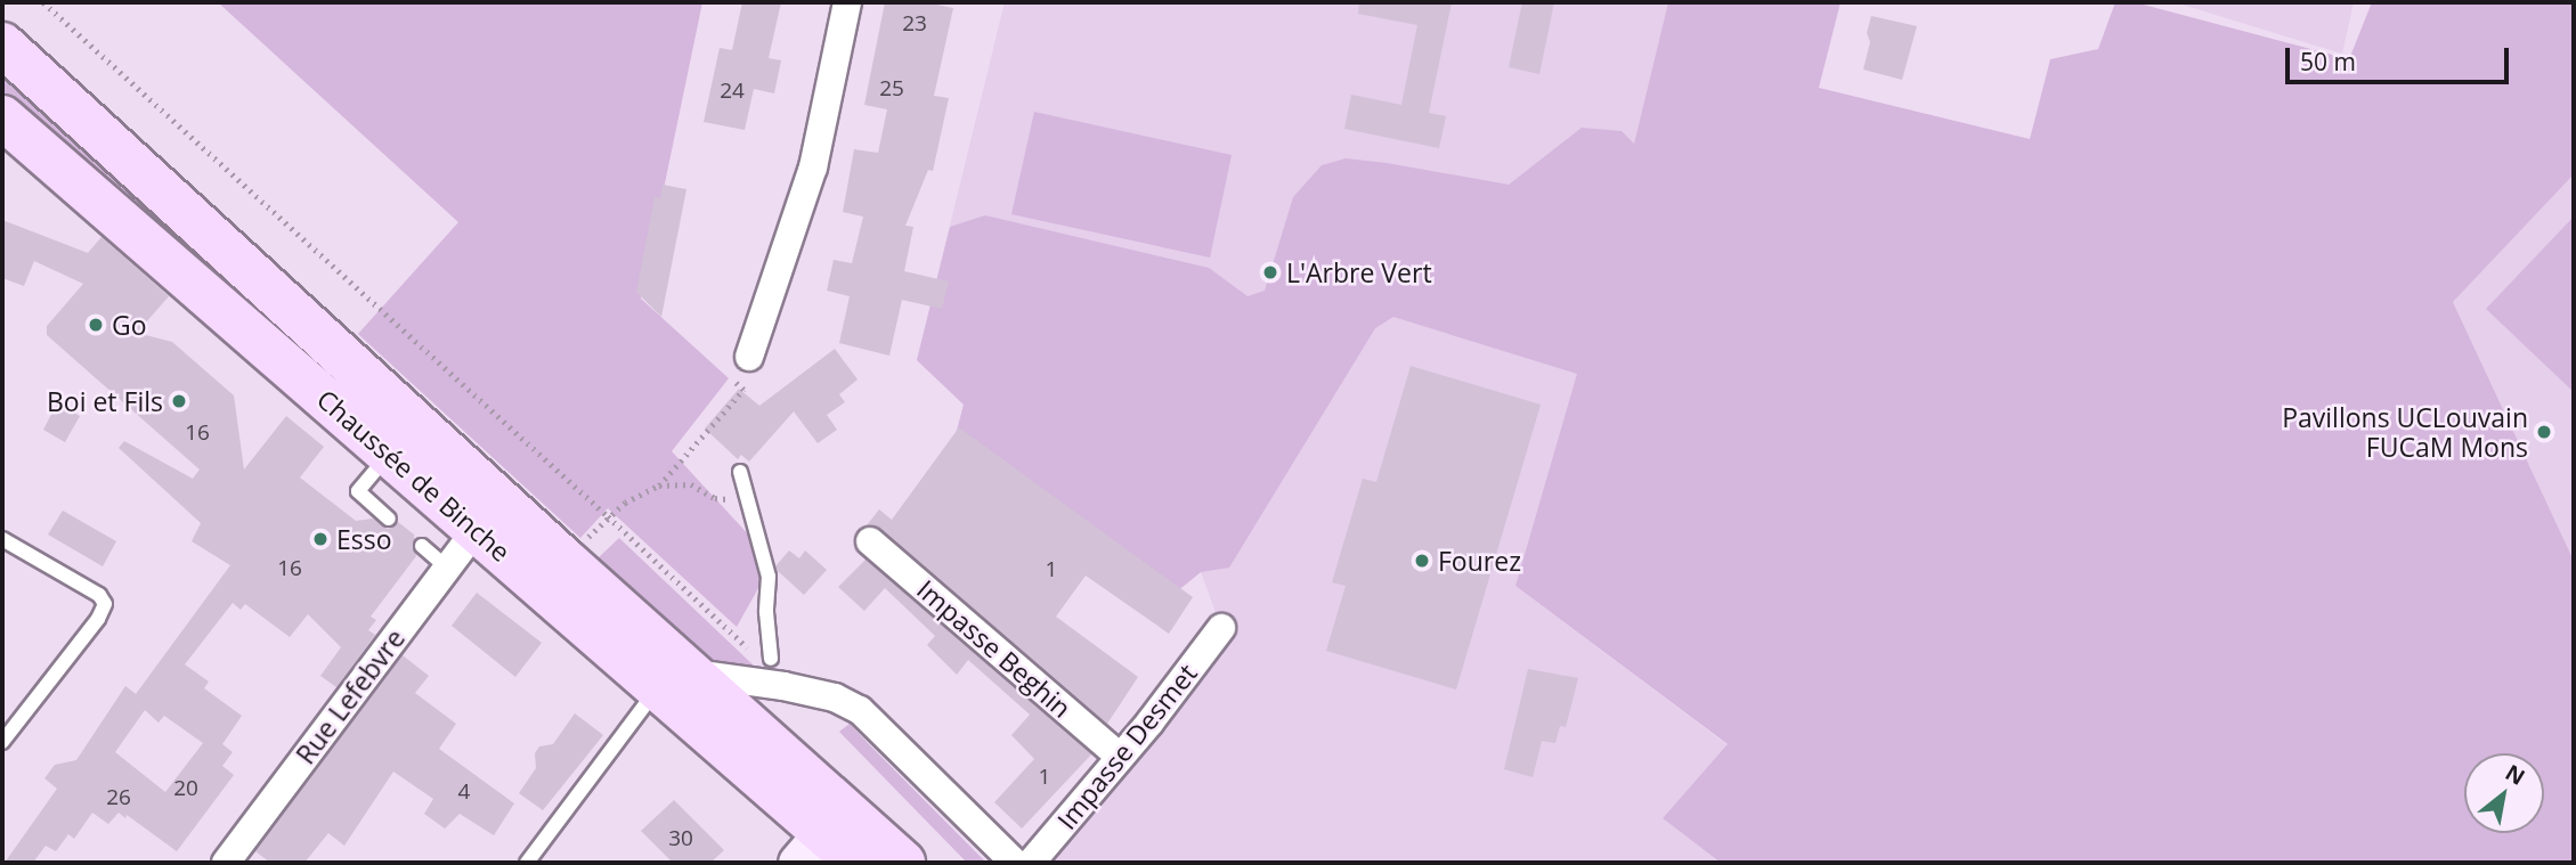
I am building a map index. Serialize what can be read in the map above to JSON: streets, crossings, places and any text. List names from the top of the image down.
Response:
{
  "streets": {
    "main road": ["Chaussée de Binche"],
    "street": ["Impasse Beghin", "Rue Lefebvre", "Impasse Desmet"]
  },
  "crossings": [
    ["Chaussée de Binche", "Rue Lefebvre"],
    ["Impasse Beghin", "Impasse Desmet"]
  ],
  "places": [
    "L'Arbre Vert",
    "Go",
    "Boi et Fils",
    "Pavillons UCLouvain FUCaM Mons",
    "Esso",
    "Fourez"
  ],
  "house_numbers": [
    "23",
    "25",
    "24",
    "16",
    "16",
    "1",
    "1",
    "20",
    "4",
    "26",
    "30"
  ],
  "scale_bar": "50 m",
  "north": "top right"
}
